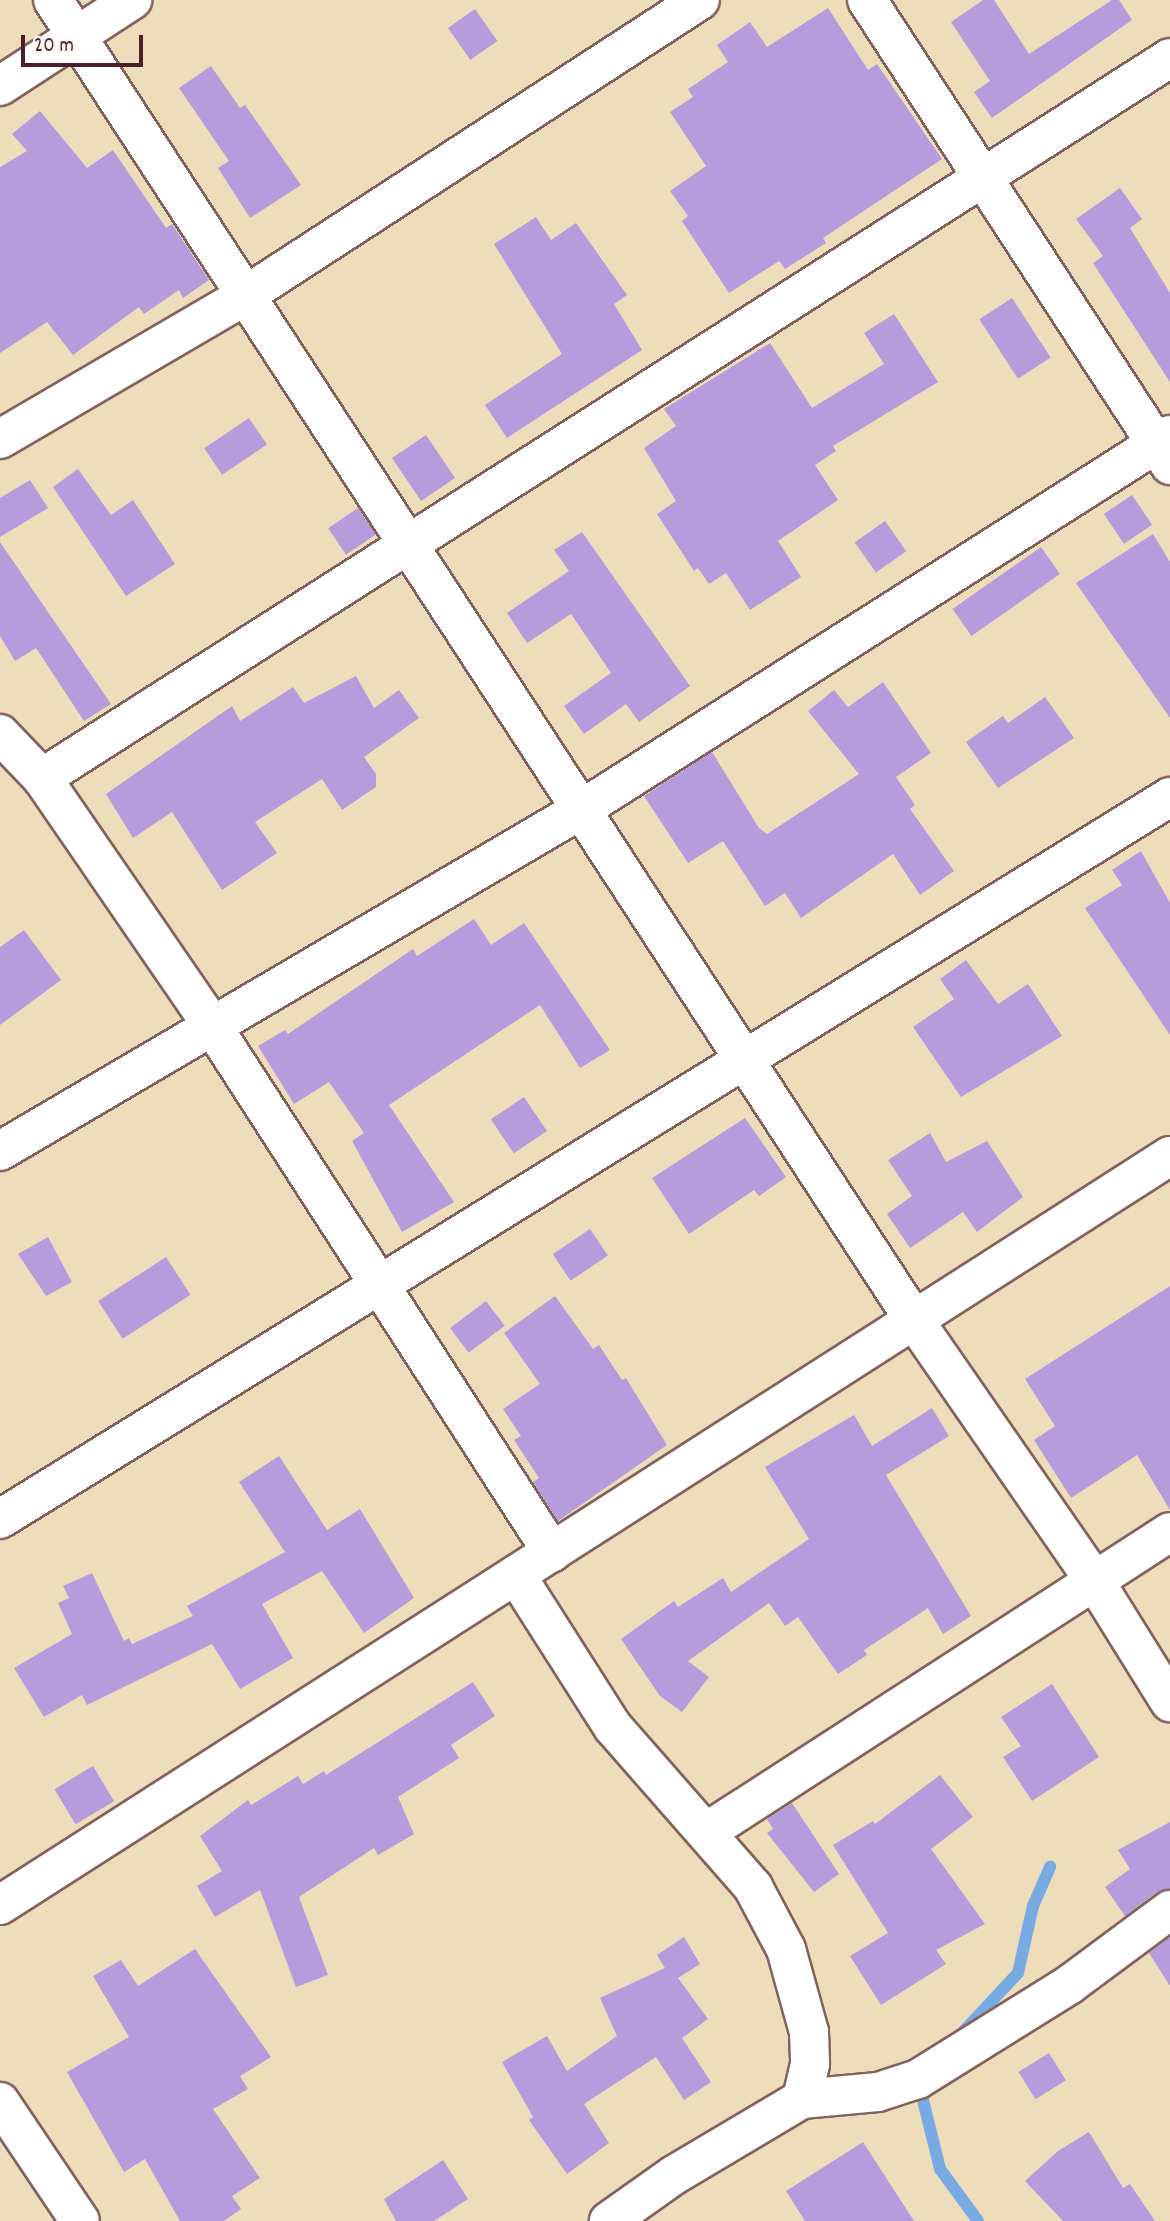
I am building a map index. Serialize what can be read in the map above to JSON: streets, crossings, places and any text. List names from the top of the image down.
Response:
{
  "scale_bar": "20 m"
}
